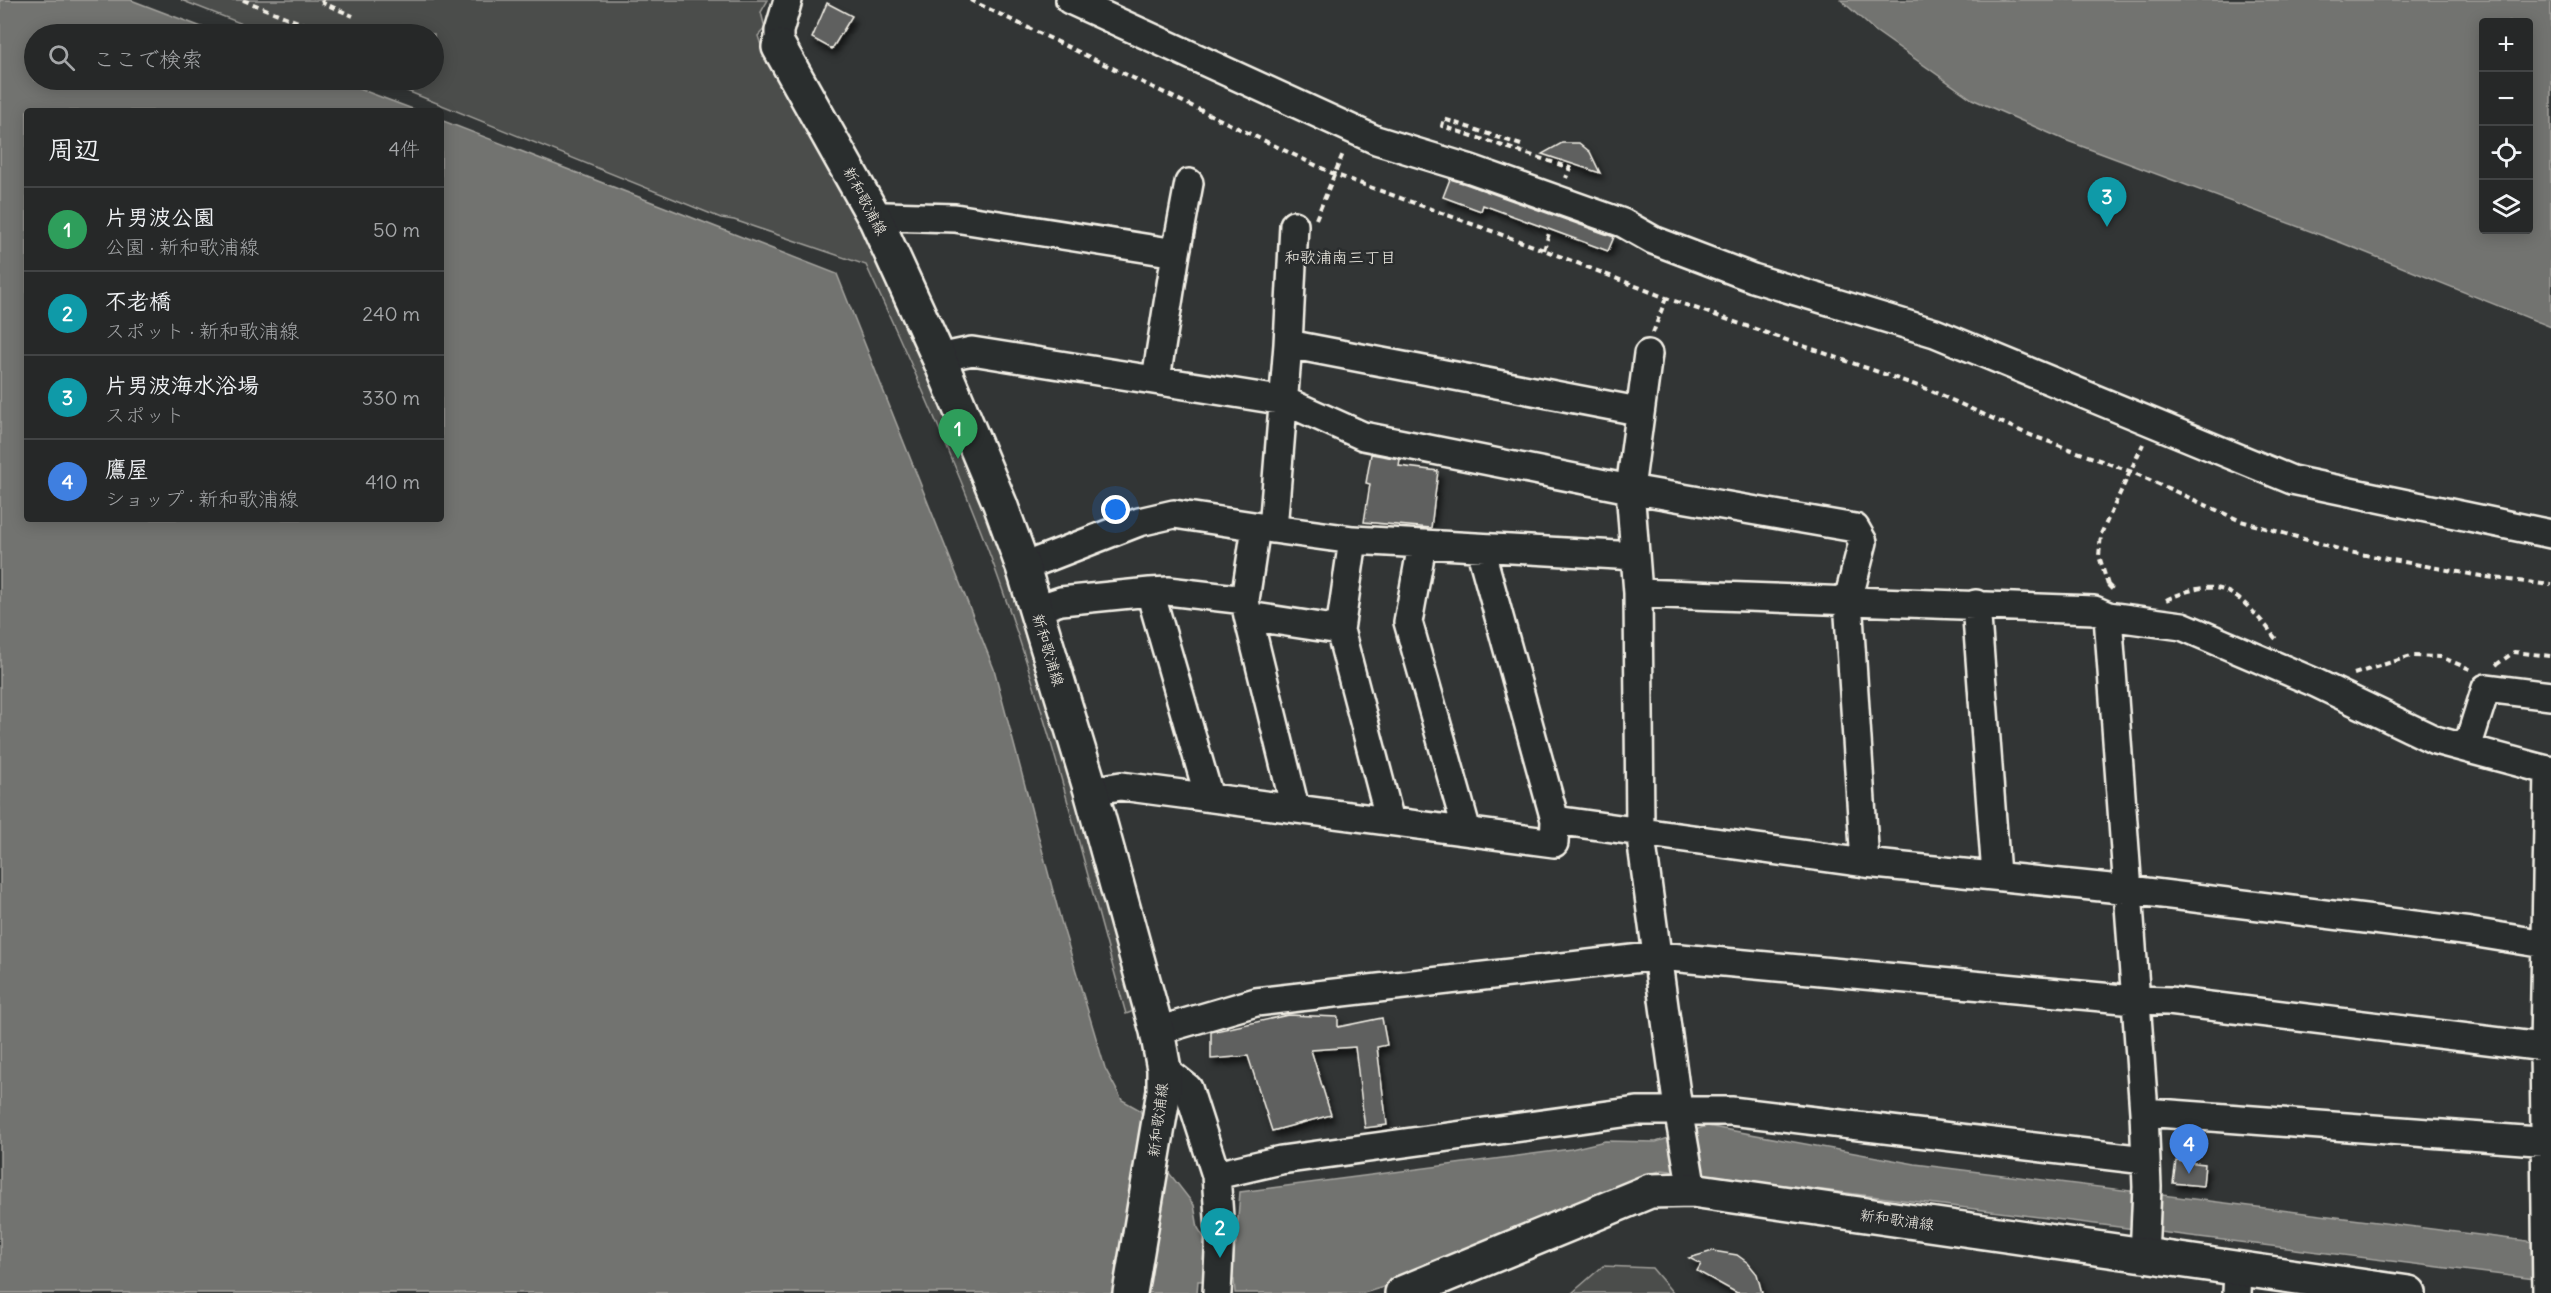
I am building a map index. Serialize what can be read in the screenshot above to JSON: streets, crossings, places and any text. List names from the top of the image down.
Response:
{
  "streets": {
    "main road": ["新和歌浦線"]
  },
  "districts": ["和歌浦南三丁目"],
  "page": {
    "map_buttons": ["+", "−"],
    "search": "ここで検索",
    "heading": ["周辺", "4件"],
    "pins": [
      "3",
      "1",
      "4",
      "2"
    ],
    "list": [
      {
        "mark": "1",
        "name": "片男波公園",
        "note": "公園 · 新和歌浦線",
        "value": "50 m"
      },
      {
        "mark": "2",
        "name": "不老橋",
        "note": "スポット · 新和歌浦線",
        "value": "240 m"
      },
      {
        "mark": "3",
        "name": "片男波海水浴場",
        "note": "スポット",
        "value": "330 m"
      },
      {
        "mark": "4",
        "name": "鷹屋",
        "note": "ショップ · 新和歌浦線",
        "value": "410 m"
      }
    ]
  }
}
